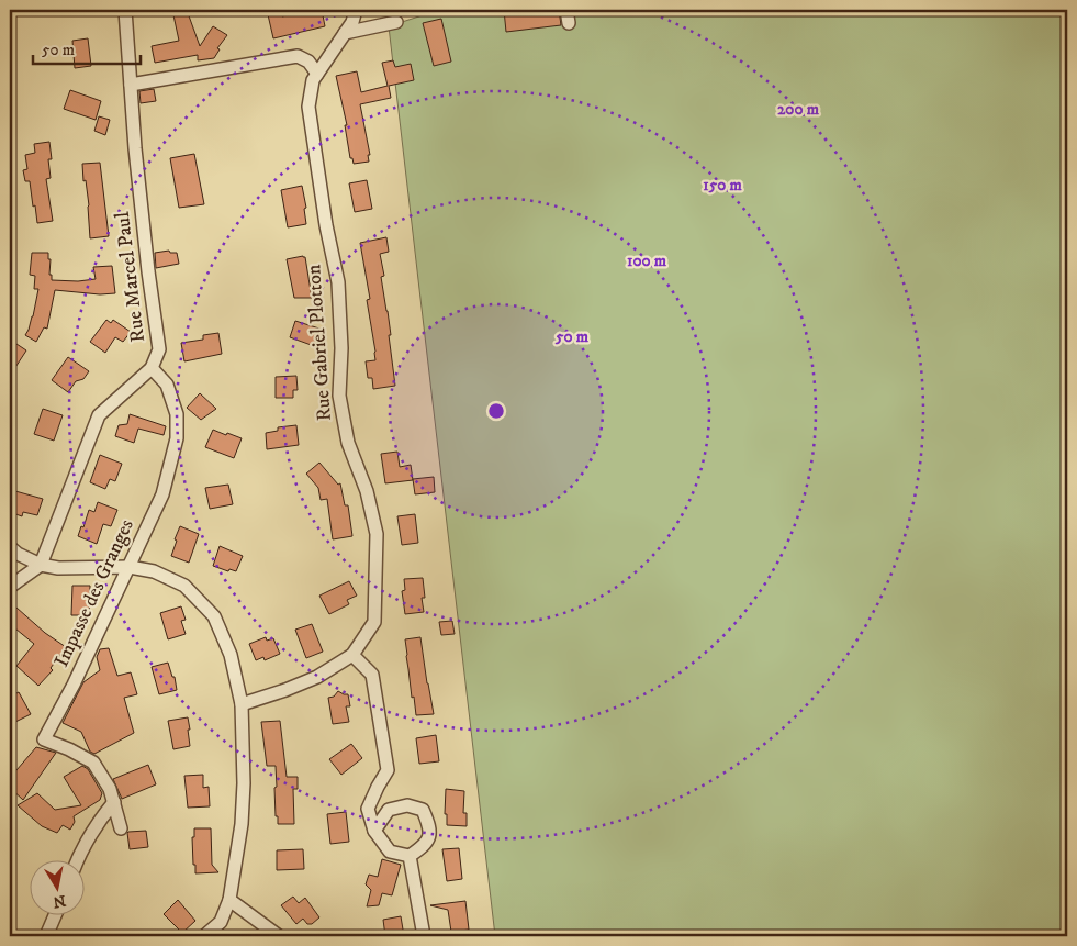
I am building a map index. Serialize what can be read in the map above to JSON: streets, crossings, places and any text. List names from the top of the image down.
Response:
{
  "streets": {
    "street": ["Rue Marcel Paul", "Rue Gabriel Plotton", "Impasse des Granges"]
  },
  "crossings": [
    ["Rue Marcel Paul", "Impasse des Granges"]
  ],
  "scale_bar": "50 m",
  "north": "bottom",
  "rings": [
    "200 m",
    "150 m",
    "100 m",
    "50 m"
  ]
}
